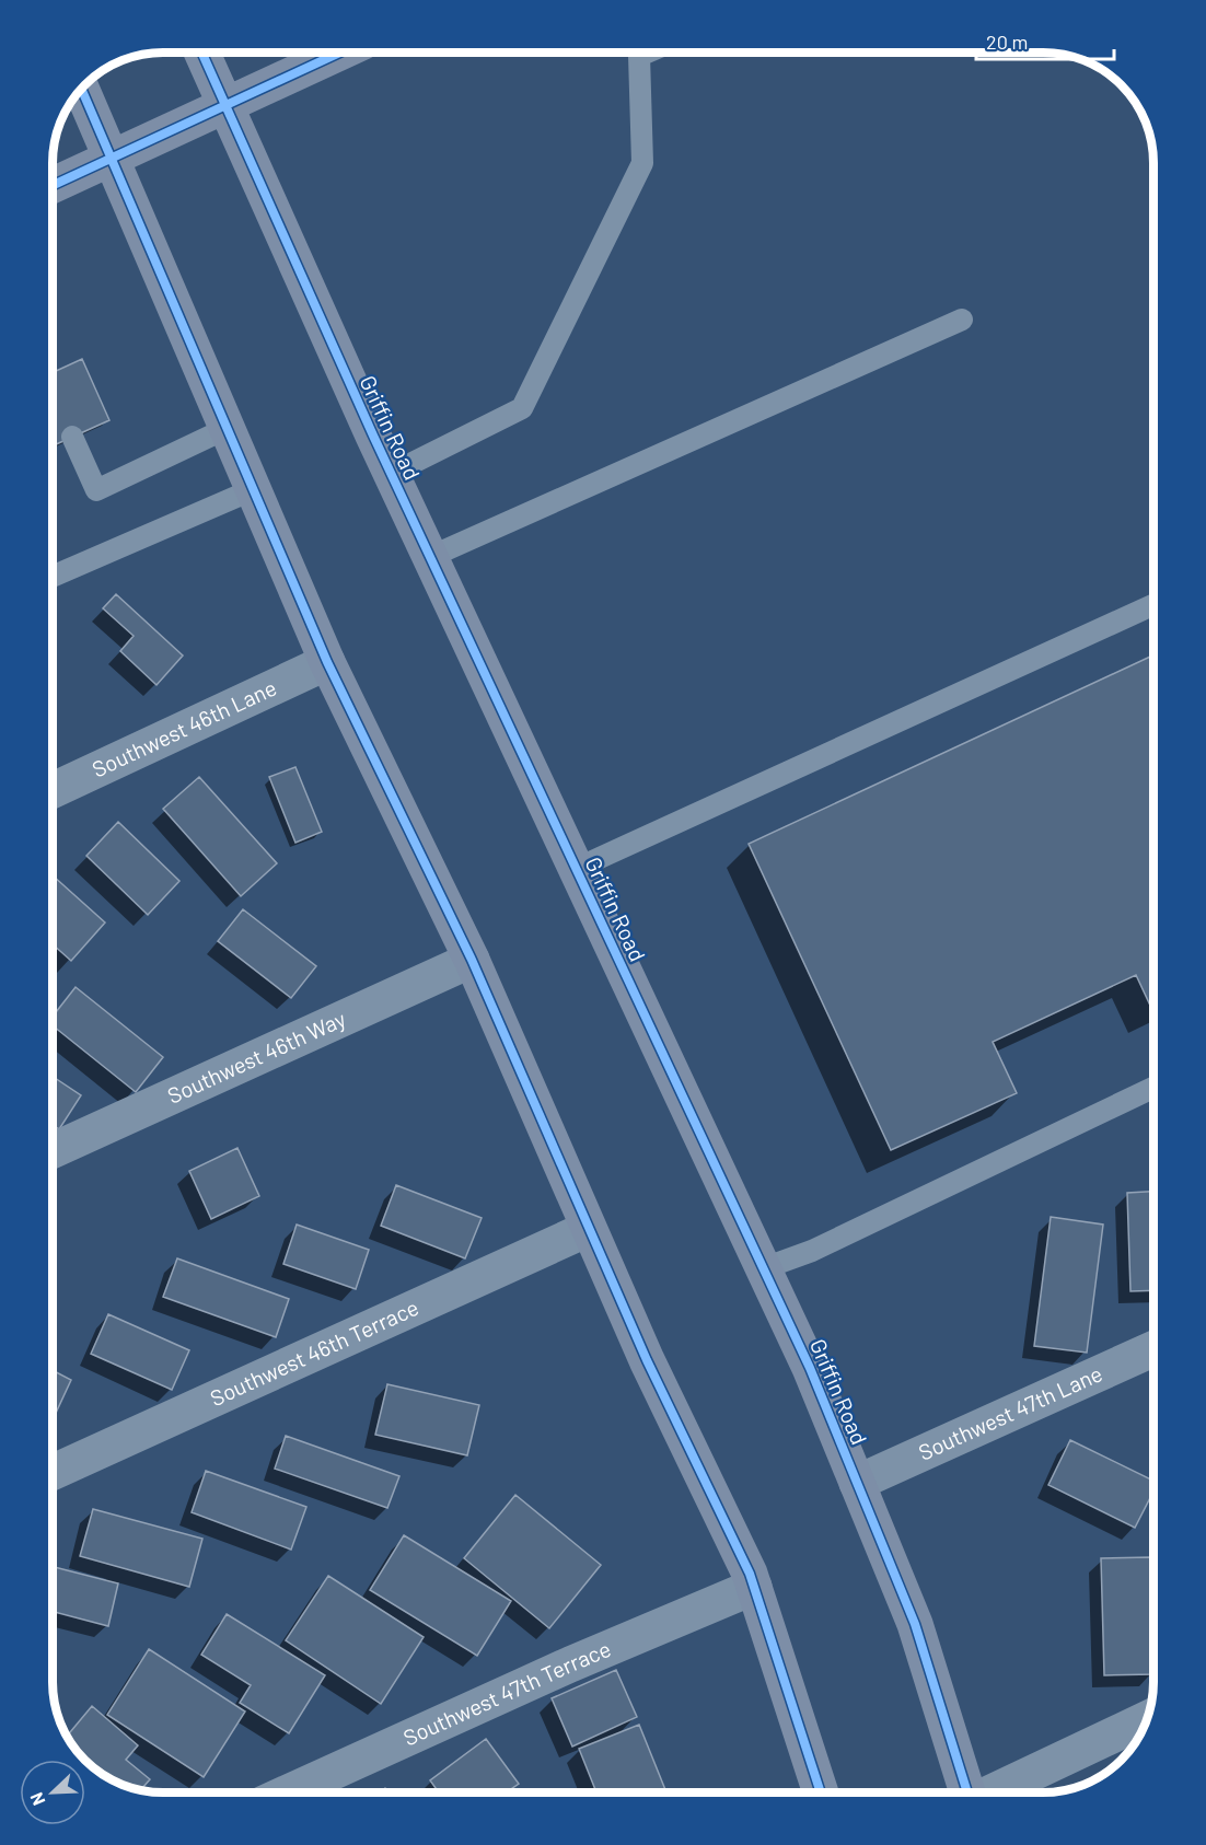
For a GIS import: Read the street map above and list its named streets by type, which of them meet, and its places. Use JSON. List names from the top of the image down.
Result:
{
  "streets": {
    "main road": ["Griffin Road"],
    "street": [
      "Southwest 46th Lane",
      "Southwest 46th Way",
      "Southwest 46th Terrace",
      "Southwest 47th Lane",
      "Southwest 47th Terrace"
    ]
  },
  "crossings": [
    ["Griffin Road", "Southwest 47th Lane"]
  ],
  "scale_bar": "20 m",
  "north": "bottom left"
}
